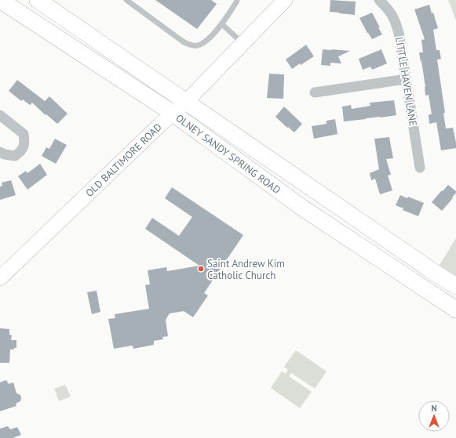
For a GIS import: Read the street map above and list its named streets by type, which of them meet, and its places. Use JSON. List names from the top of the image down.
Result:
{
  "streets": {
    "main road": ["OLNEY SANDY SPRING ROAD"],
    "street": ["LITTLE HAVEN LANE", "OLD BALTIMORE ROAD"]
  },
  "crossings": [
    ["OLNEY SANDY SPRING ROAD", "OLD BALTIMORE ROAD"]
  ],
  "places": ["Saint Andrew Kim Catholic Church"],
  "north": "top"
}
